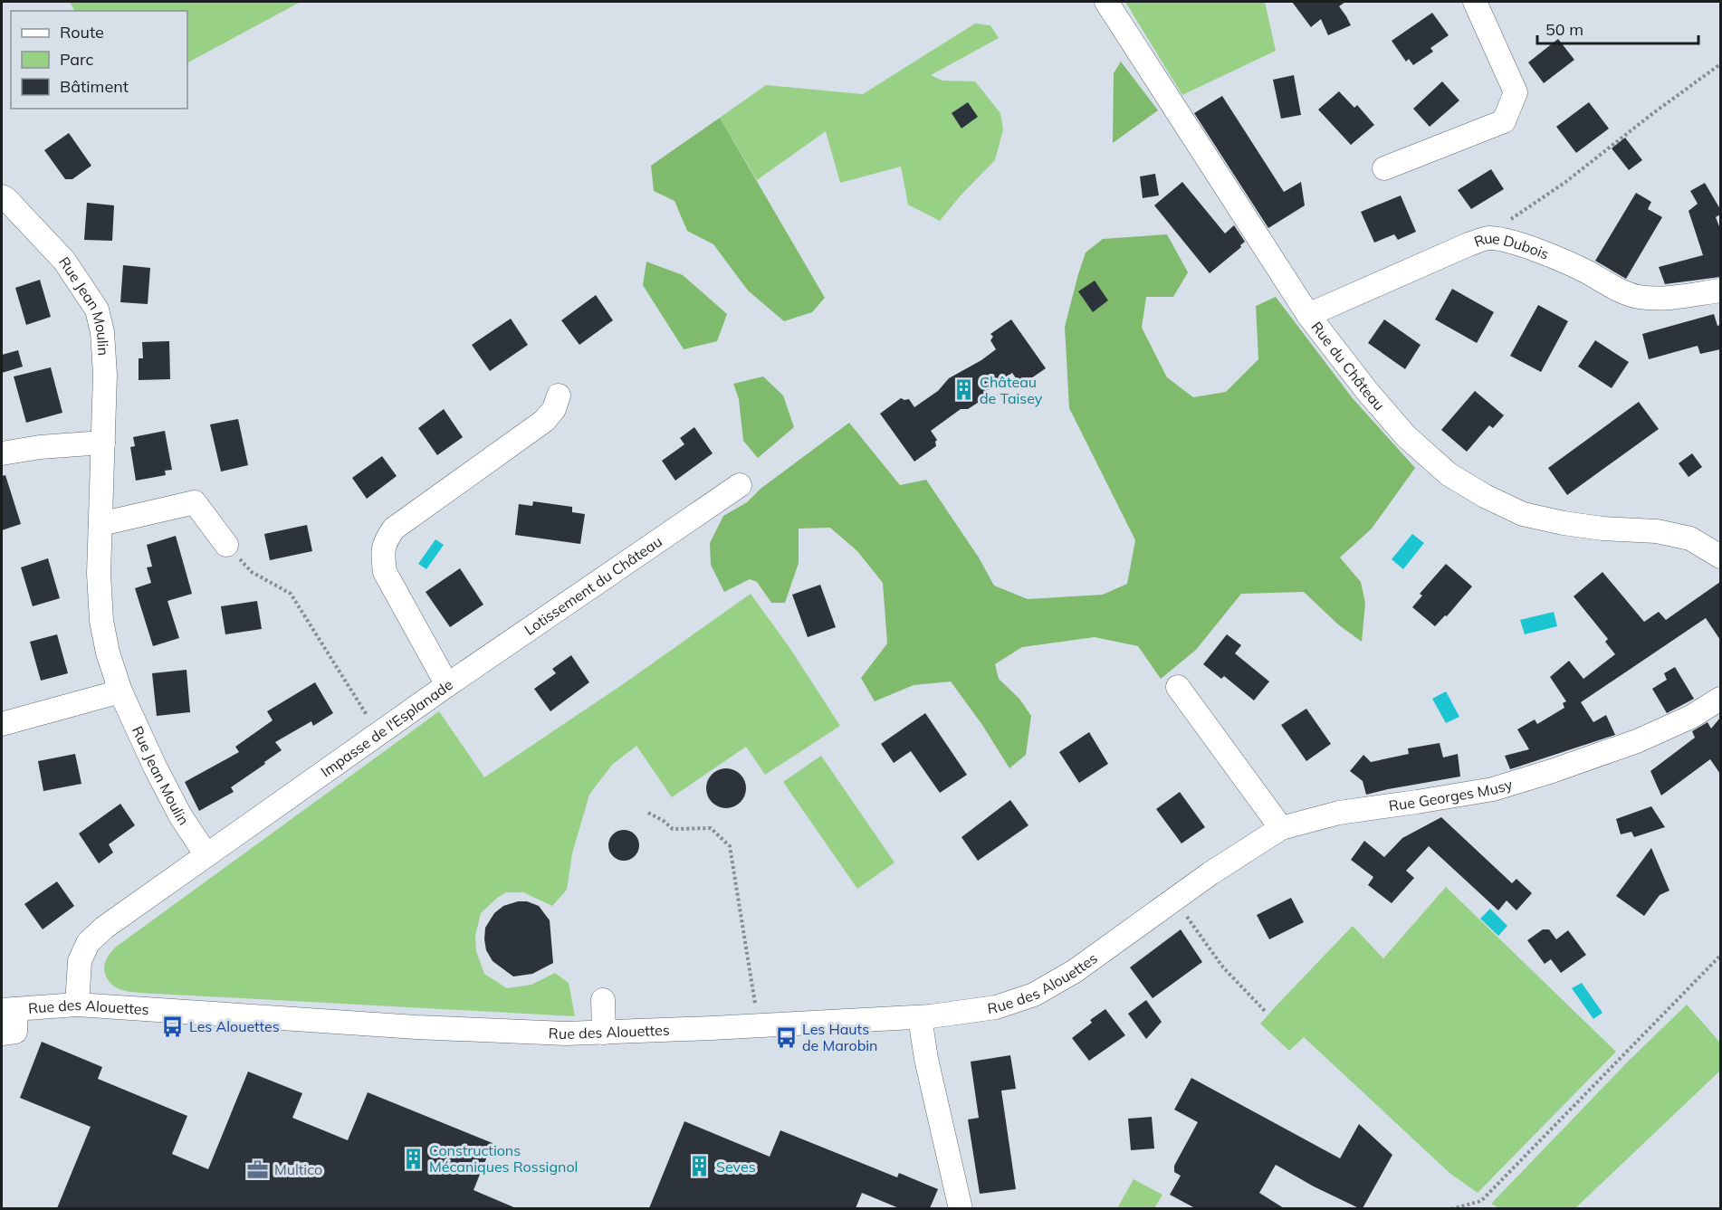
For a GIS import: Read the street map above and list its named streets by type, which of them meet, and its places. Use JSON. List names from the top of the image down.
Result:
{
  "streets": {
    "street": [
      "Rue Dubois",
      "Rue Jean Moulin",
      "Rue du Château",
      "Lotissement du Château",
      "Impasse de l'Esplanade",
      "Rue Georges Musy",
      "Rue des Alouettes"
    ]
  },
  "crossings": [
    ["Rue Dubois", "Rue du Château"],
    ["Rue Jean Moulin", "Impasse de l'Esplanade"],
    ["Lotissement du Château", "Impasse de l'Esplanade"],
    ["Impasse de l'Esplanade", "Rue des Alouettes"],
    ["Rue Georges Musy", "Rue des Alouettes"]
  ],
  "places": {
    "building": ["Château de Taisey", "Constructions Mécaniques Rossignol", "Seves"],
    "bus stop": ["Les Alouettes", "Les Hauts de Marobin"],
    "office": ["Multico"]
  },
  "legend": ["Route", "Parc", "Bâtiment"],
  "scale_bar": "50 m"
}
